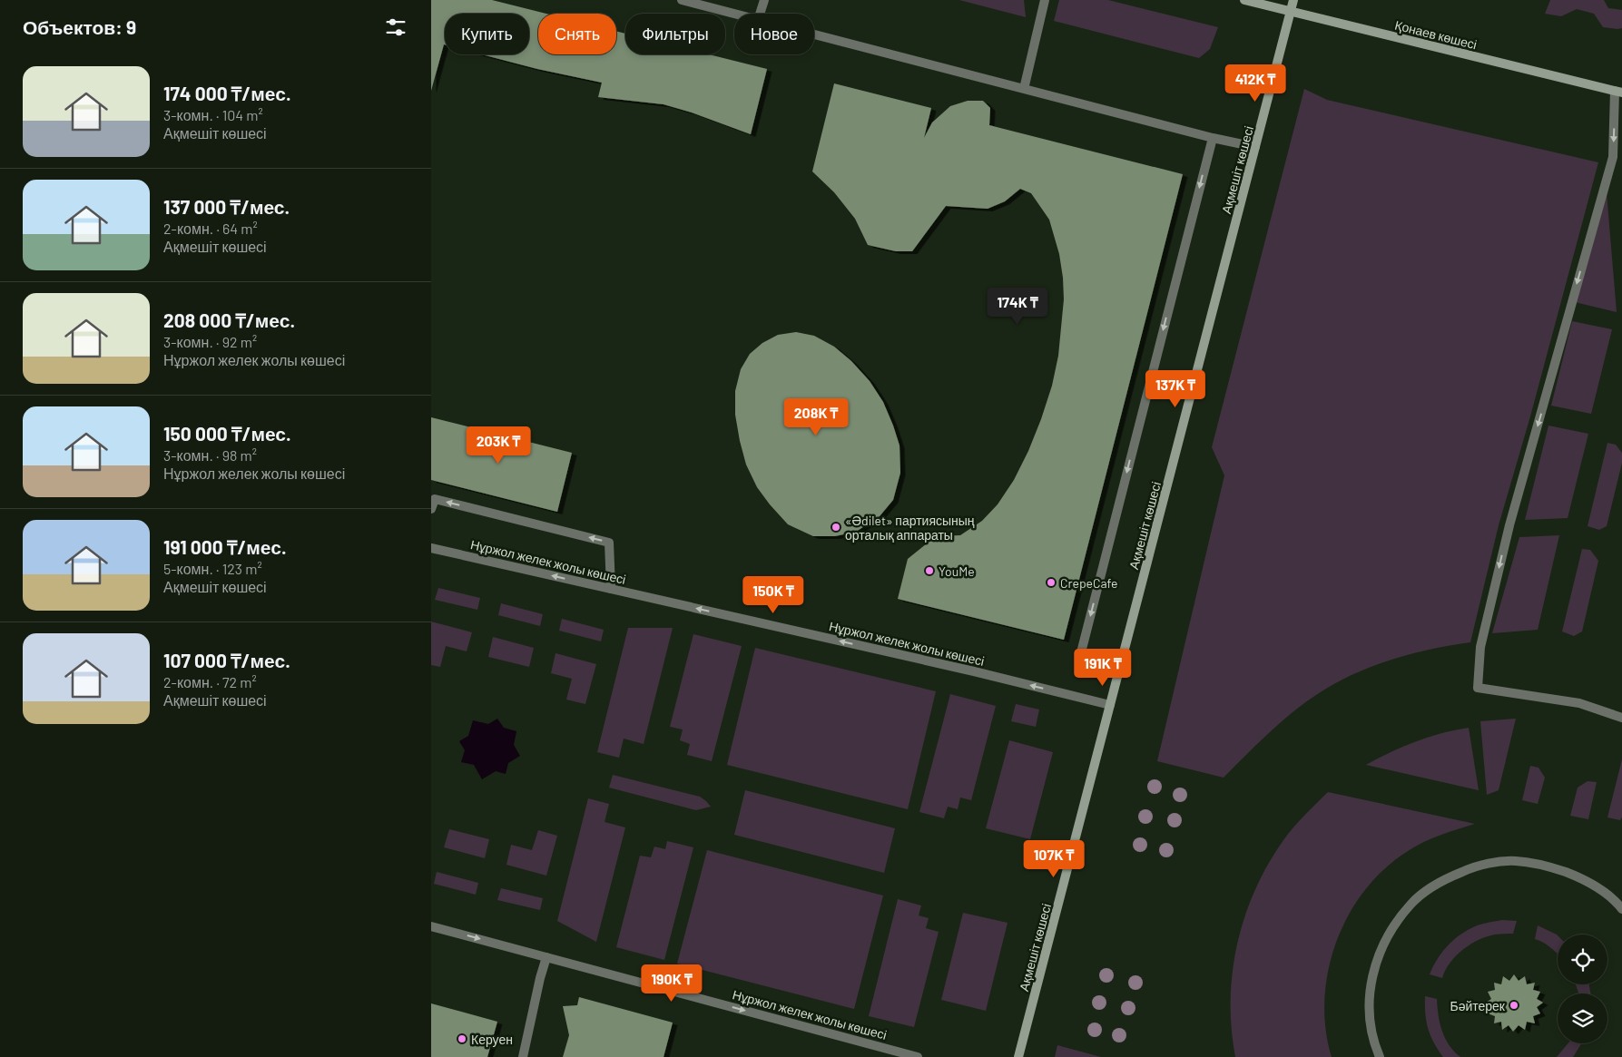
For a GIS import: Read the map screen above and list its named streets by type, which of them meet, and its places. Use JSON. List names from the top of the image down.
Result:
{
  "streets": {
    "main road": ["Қонаев көшесі", "Ақмешіт көшесі"],
    "street": ["Нұржол желек жолы көшесі"]
  },
  "crossings": [
    ["Қонаев көшесі", "Ақмешіт көшесі"],
    ["Ақмешіт көшесі", "Нұржол желек жолы көшесі"]
  ],
  "places": [
    "«Әdilet» партиясының орталық аппараты",
    "YouMe",
    "CrepeCafe",
    "Бәйтерек",
    "Керуен"
  ],
  "page": {
    "heading": "Объектов: 9",
    "chip": [
      "Купить",
      "Снять",
      "Фильтры",
      "Новое"
    ],
    "list": [
      {
        "name": "174 000 ₸/мес.",
        "note": "3-комн. · 104 m² · Ақмешіт көшесі"
      },
      {
        "name": "137 000 ₸/мес.",
        "note": "2-комн. · 64 m² · Ақмешіт көшесі"
      },
      {
        "name": "208 000 ₸/мес.",
        "note": "3-комн. · 92 m² · Нұржол желек жолы көшесі"
      },
      {
        "name": "150 000 ₸/мес.",
        "note": "3-комн. · 98 m² · Нұржол желек жолы көшесі"
      },
      {
        "name": "191 000 ₸/мес.",
        "note": "5-комн. · 123 m² · Ақмешіт көшесі"
      },
      {
        "name": "107 000 ₸/мес.",
        "note": "2-комн. · 72 m² · Ақмешіт көшесі"
      }
    ],
    "price": [
      "412K ₸",
      "174K ₸",
      "137K ₸",
      "208K ₸",
      "203K ₸",
      "150K ₸",
      "191K ₸",
      "107K ₸",
      "190K ₸"
    ]
  }
}
